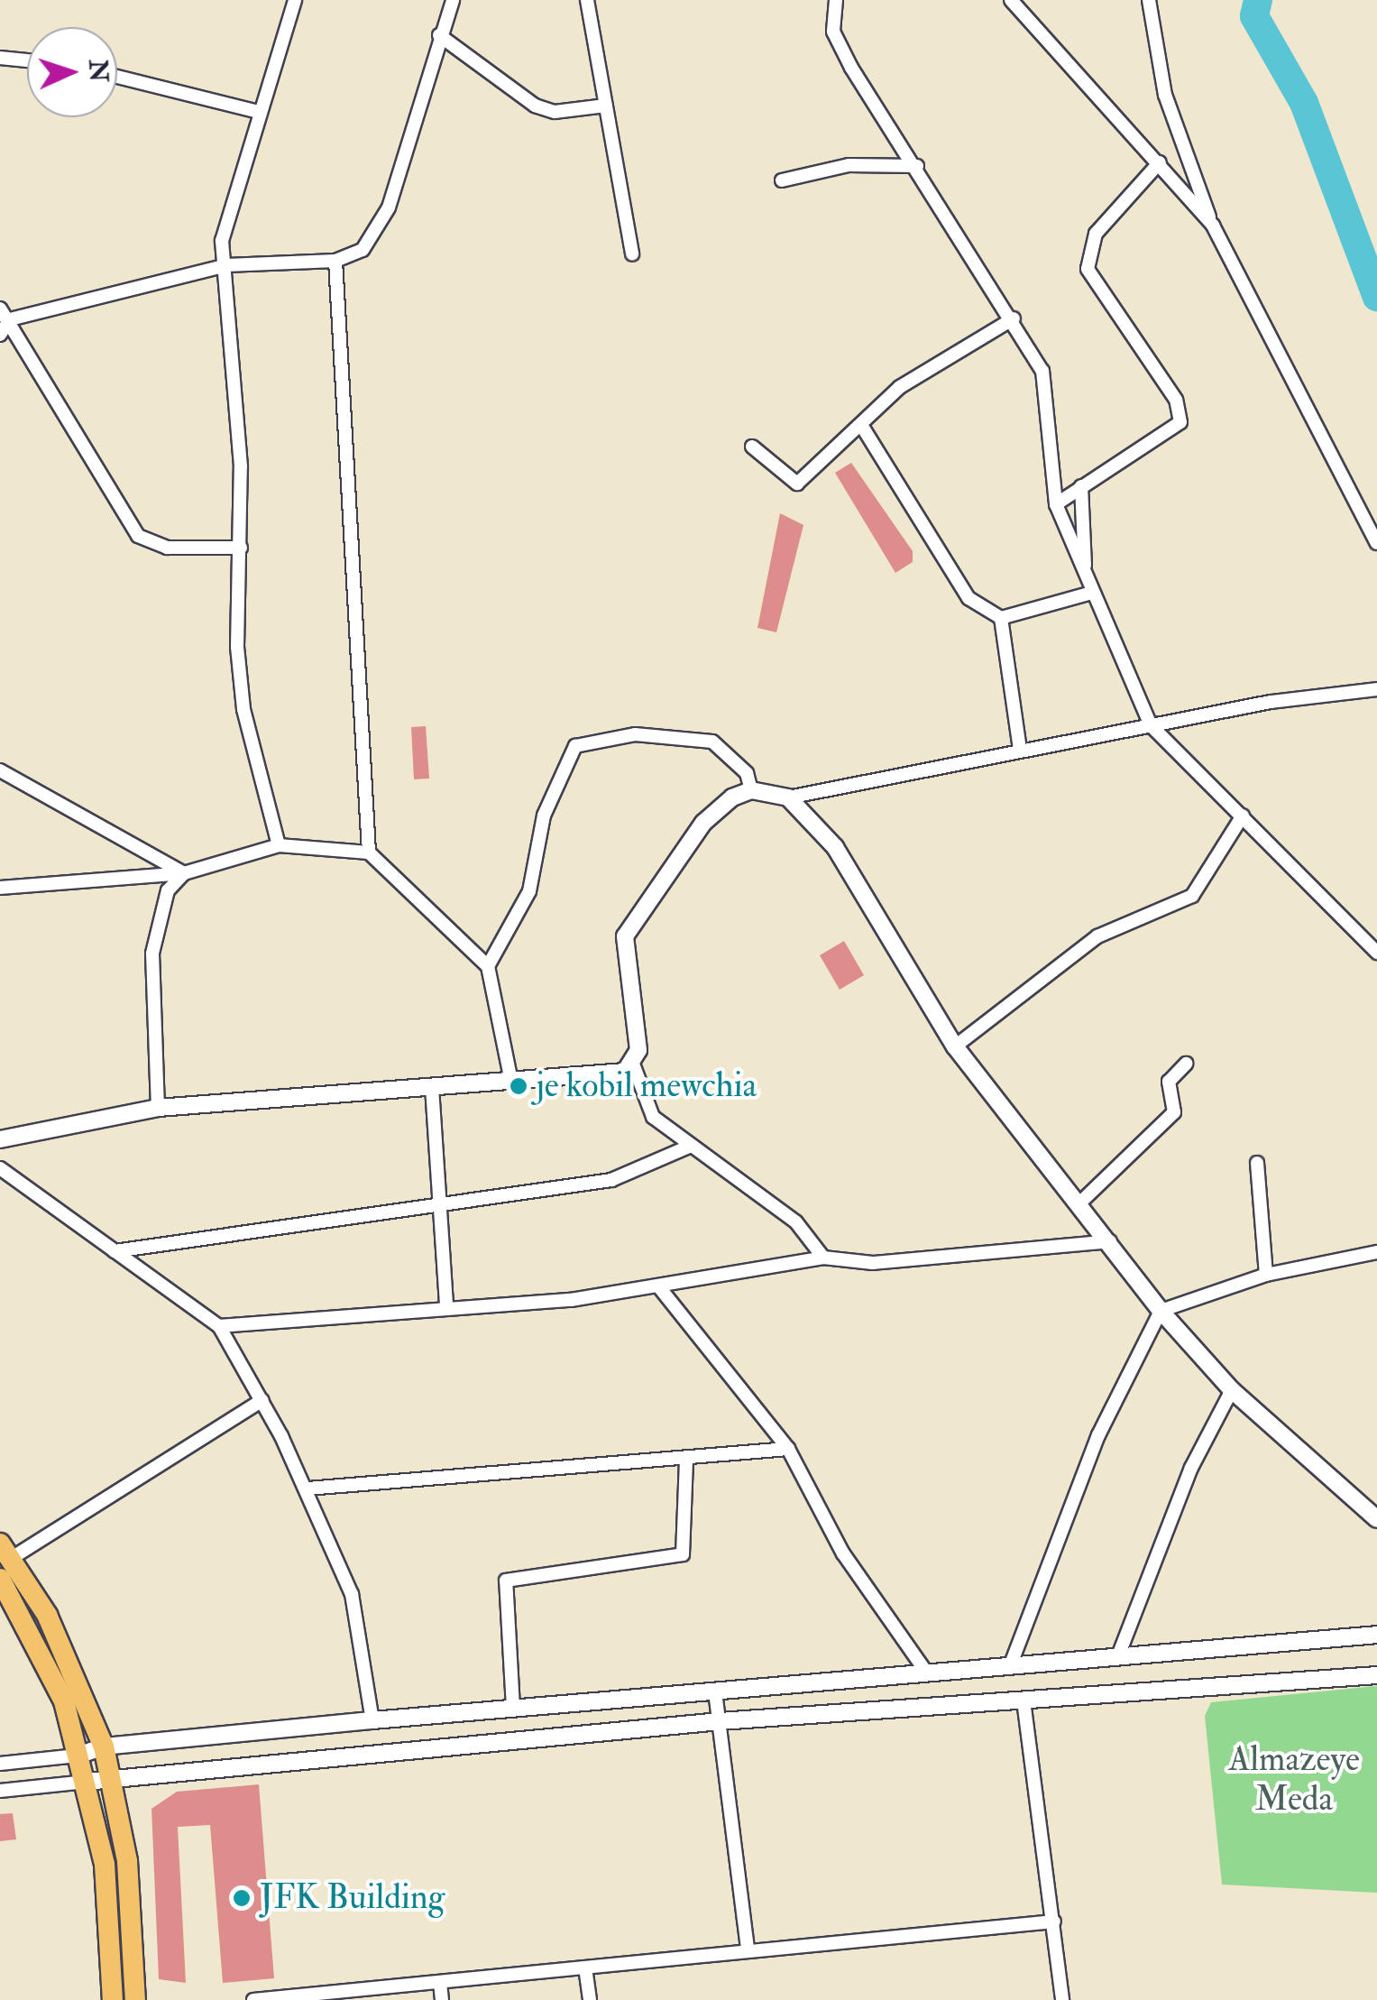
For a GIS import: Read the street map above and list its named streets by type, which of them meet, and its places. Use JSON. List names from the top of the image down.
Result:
{
  "parks": ["Almazeye Meda"],
  "places": ["je kobil mewchia", "JFK Building"],
  "north": "right"
}
